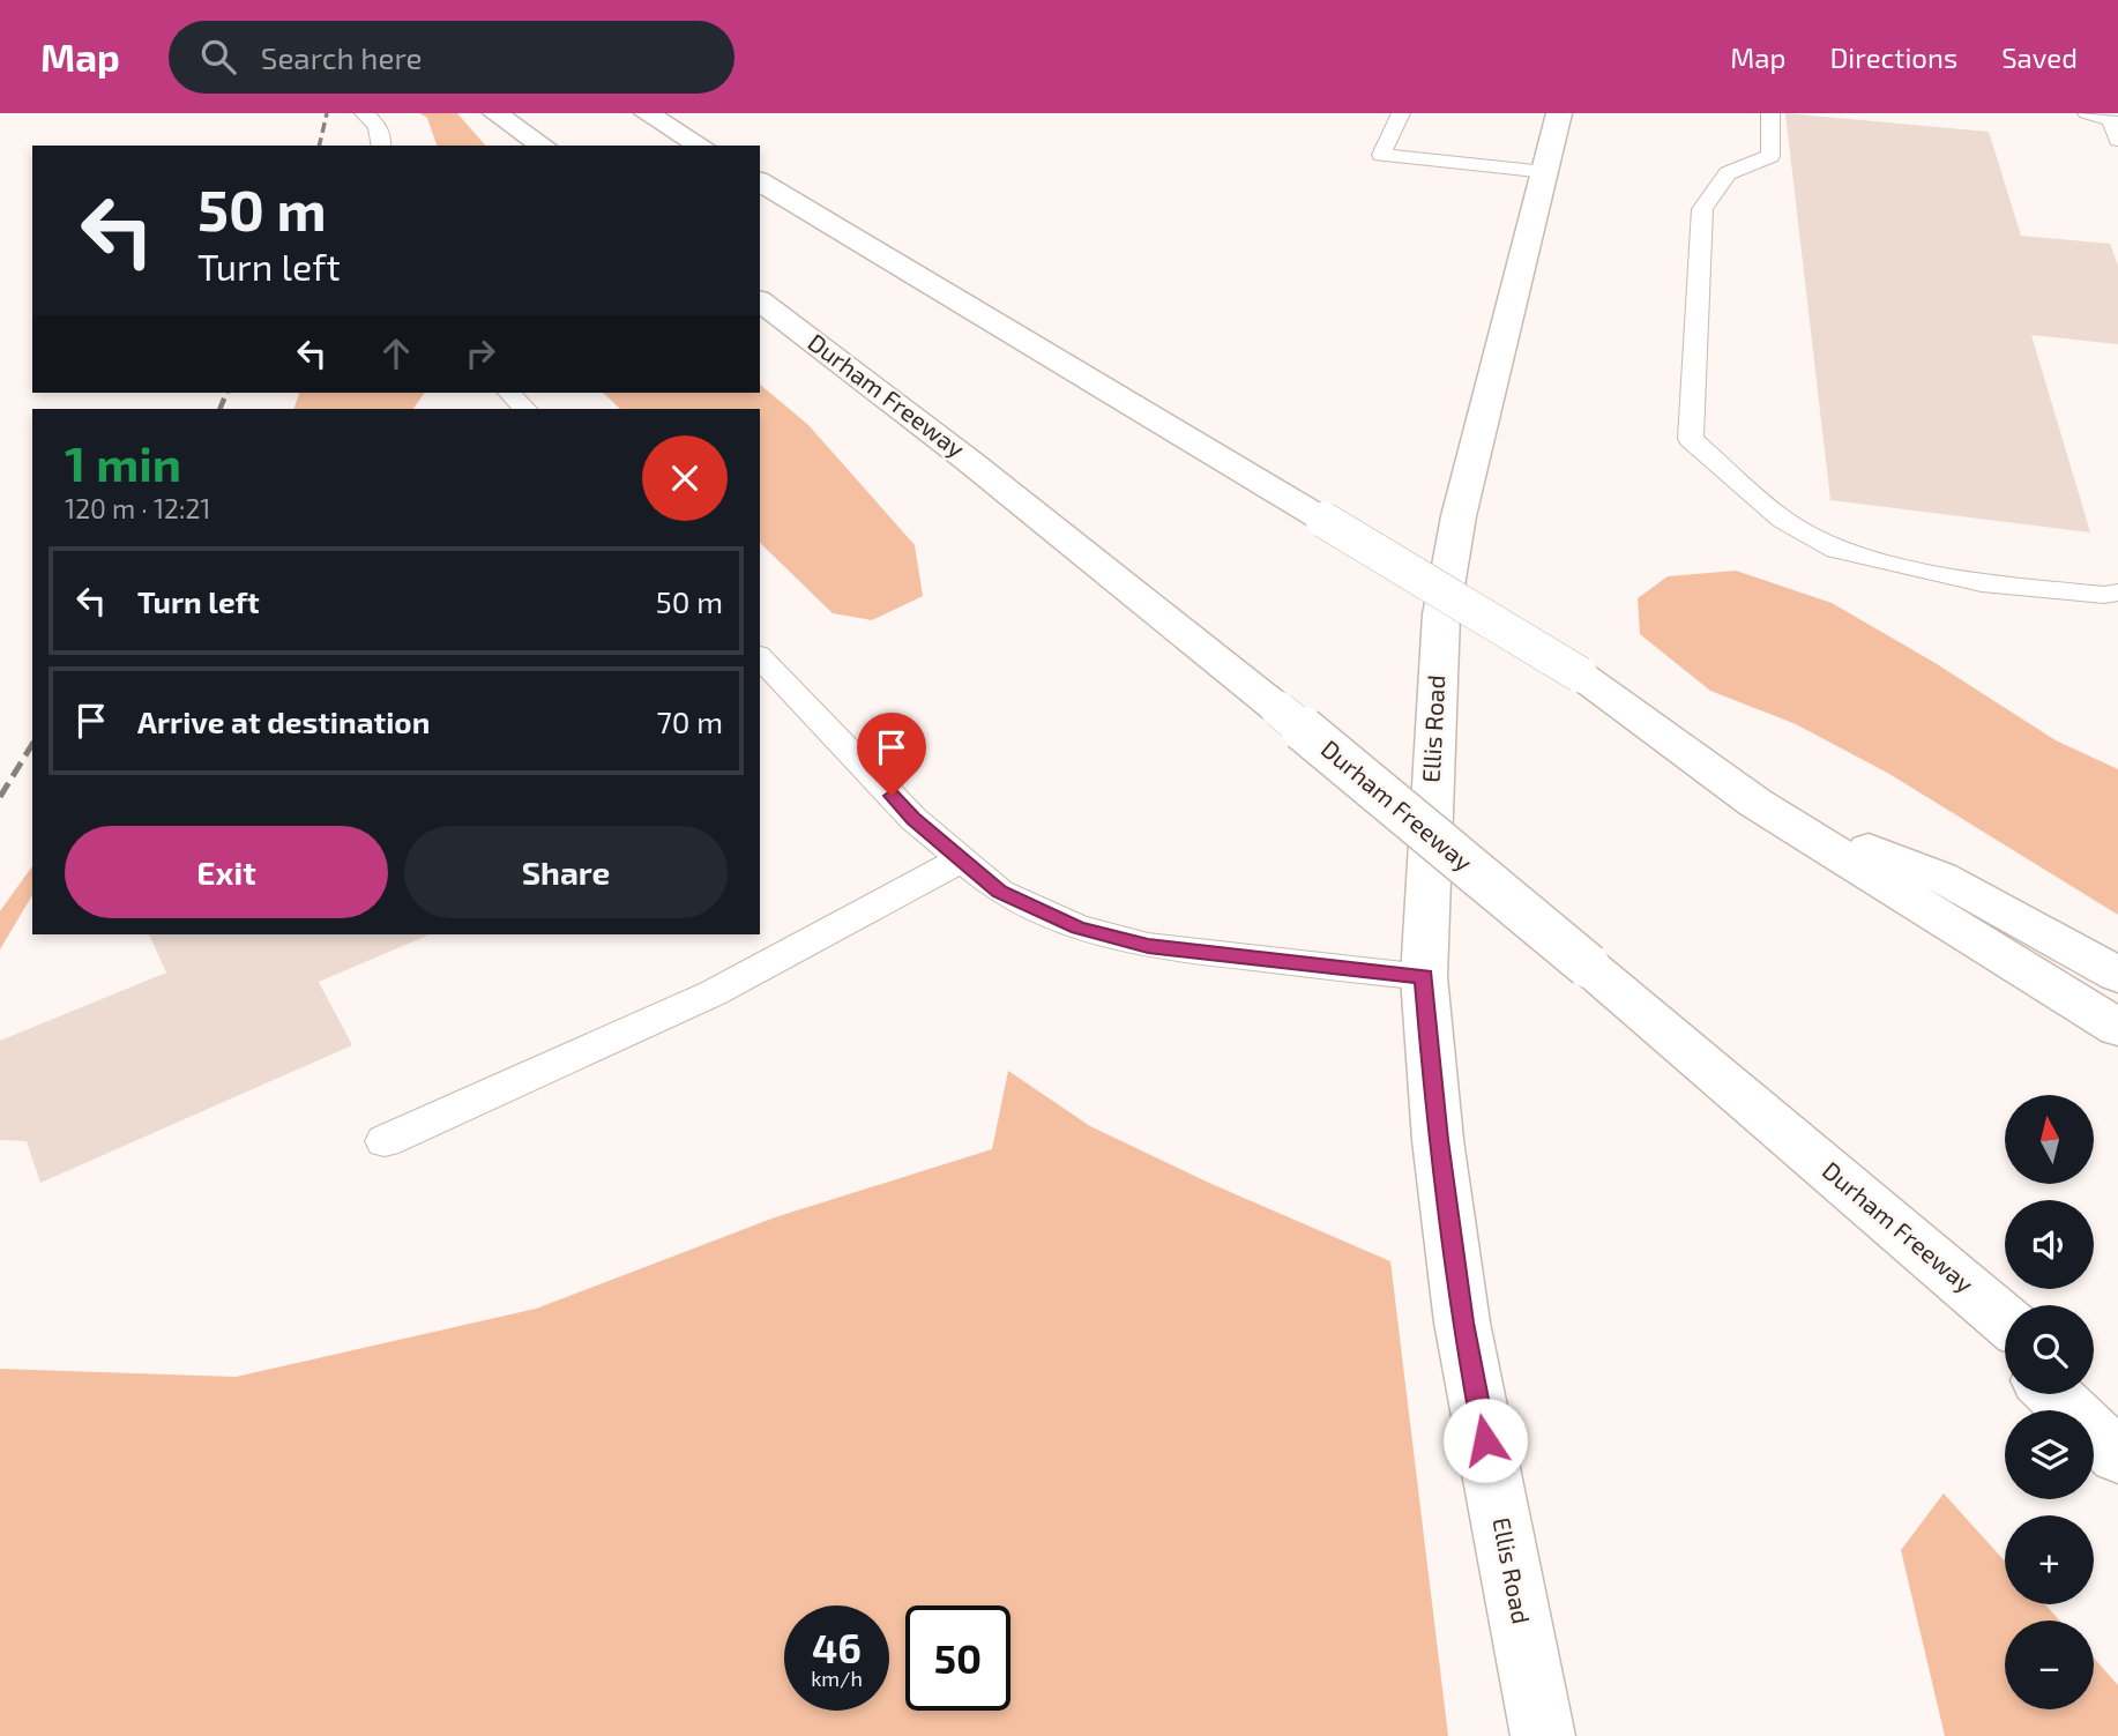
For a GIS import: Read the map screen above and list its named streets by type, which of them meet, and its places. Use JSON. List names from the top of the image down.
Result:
{
  "streets": {
    "main road": ["Durham Freeway", "Ellis Road"]
  },
  "north": "top",
  "page": {
    "header": "Map",
    "search": "Search here",
    "nav": ["Map", "Directions", "Saved"],
    "turn": ["50 m", "Turn left"],
    "heading": ["1 min", "120 m · 12:21"],
    "list": [
      {
        "name": "Turn left",
        "value": "50 m"
      },
      {
        "name": "Arrive at destination",
        "value": "70 m"
      }
    ],
    "buttons": ["Exit", "Share"],
    "map_buttons": ["+", "−"],
    "speed": "46 km/h",
    "limit": "50"
  }
}
